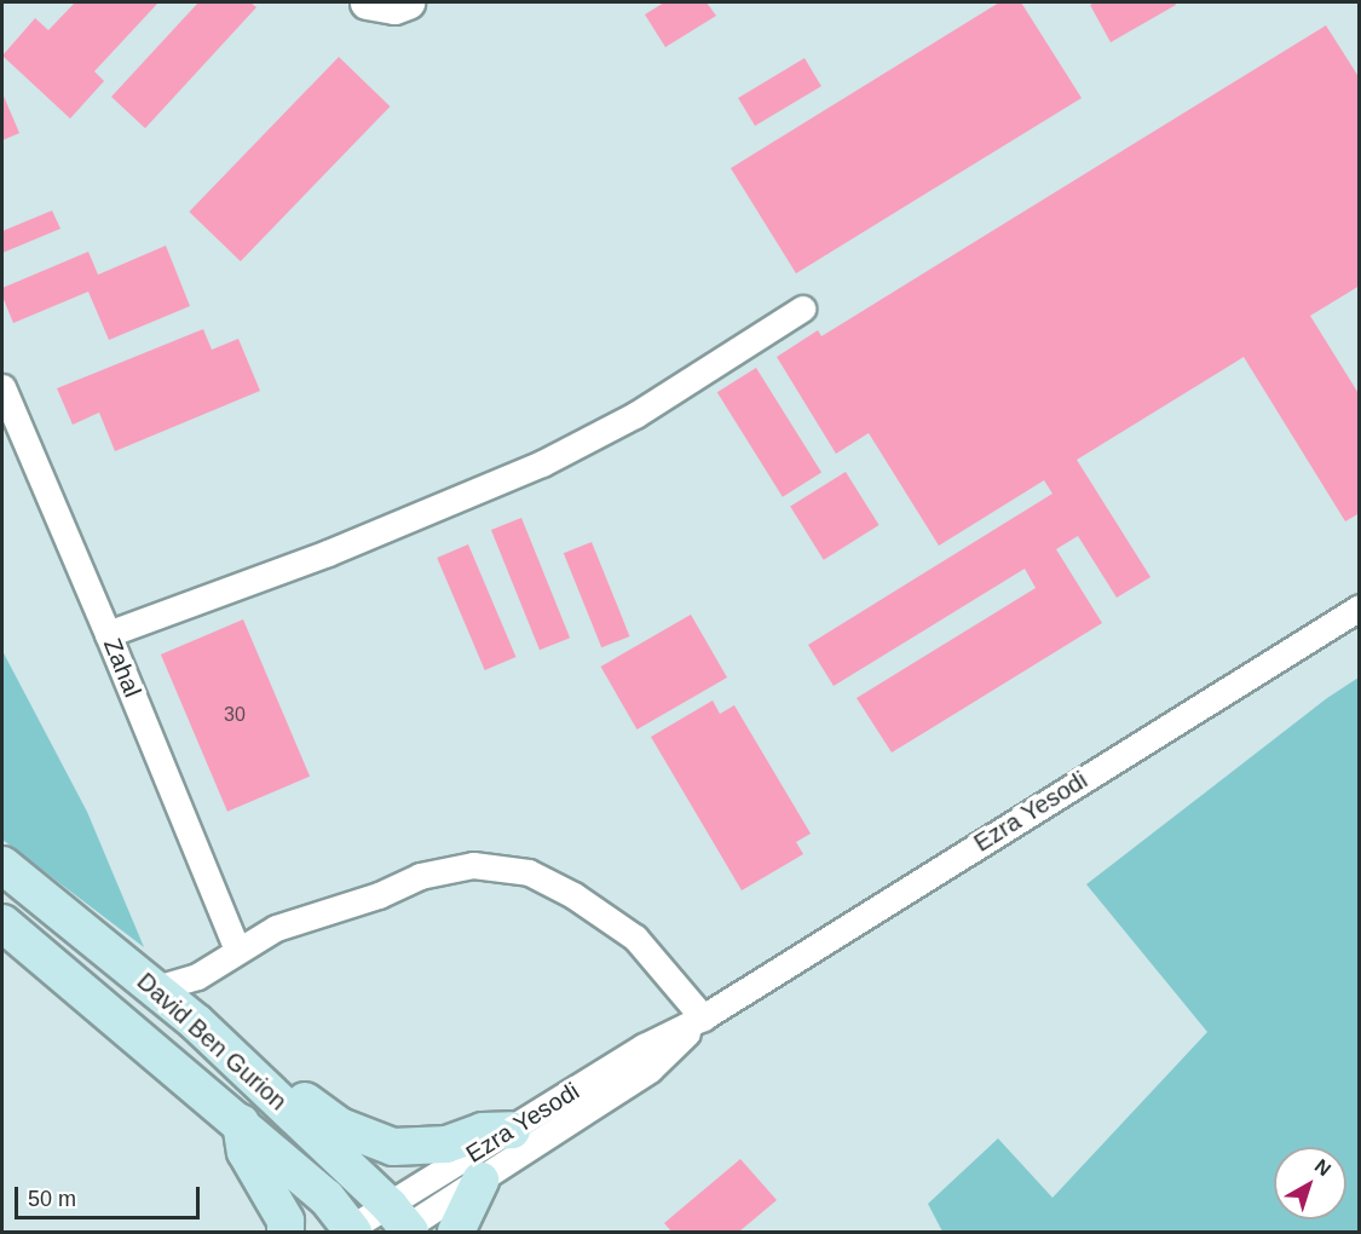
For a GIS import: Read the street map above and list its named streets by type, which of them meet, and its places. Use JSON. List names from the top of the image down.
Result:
{
  "streets": {
    "main road": ["David Ben Gurion"],
    "street": ["Zahal", "Ezra Yesodi"]
  },
  "crossings": [
    ["Ezra Yesodi", "David Ben Gurion"]
  ],
  "house_numbers": ["30"],
  "scale_bar": "50 m",
  "north": "top right"
}
